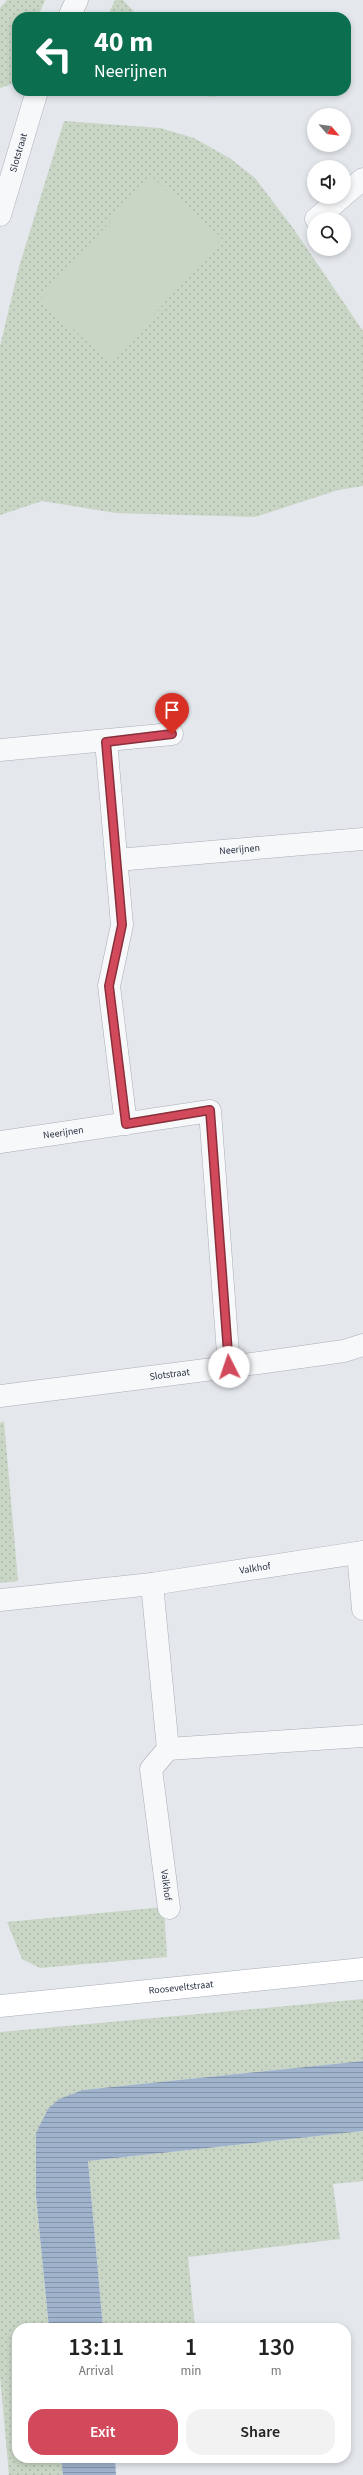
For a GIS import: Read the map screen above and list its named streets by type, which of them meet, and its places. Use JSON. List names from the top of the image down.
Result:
{
  "streets": {
    "street": [
      "Slotstraat",
      "Neerijnen",
      "Valkhof",
      "Rooseveltstraat"
    ]
  },
  "crossings": [
    ["Slotstraat", "Neerijnen"]
  ],
  "north": "bottom right",
  "page": {
    "turn": ["40 m", "Neerijnen"],
    "eta": [
      "13:11",
      "Arrival",
      "1",
      "min",
      "130",
      "m"
    ],
    "buttons": ["Exit", "Share"]
  }
}
